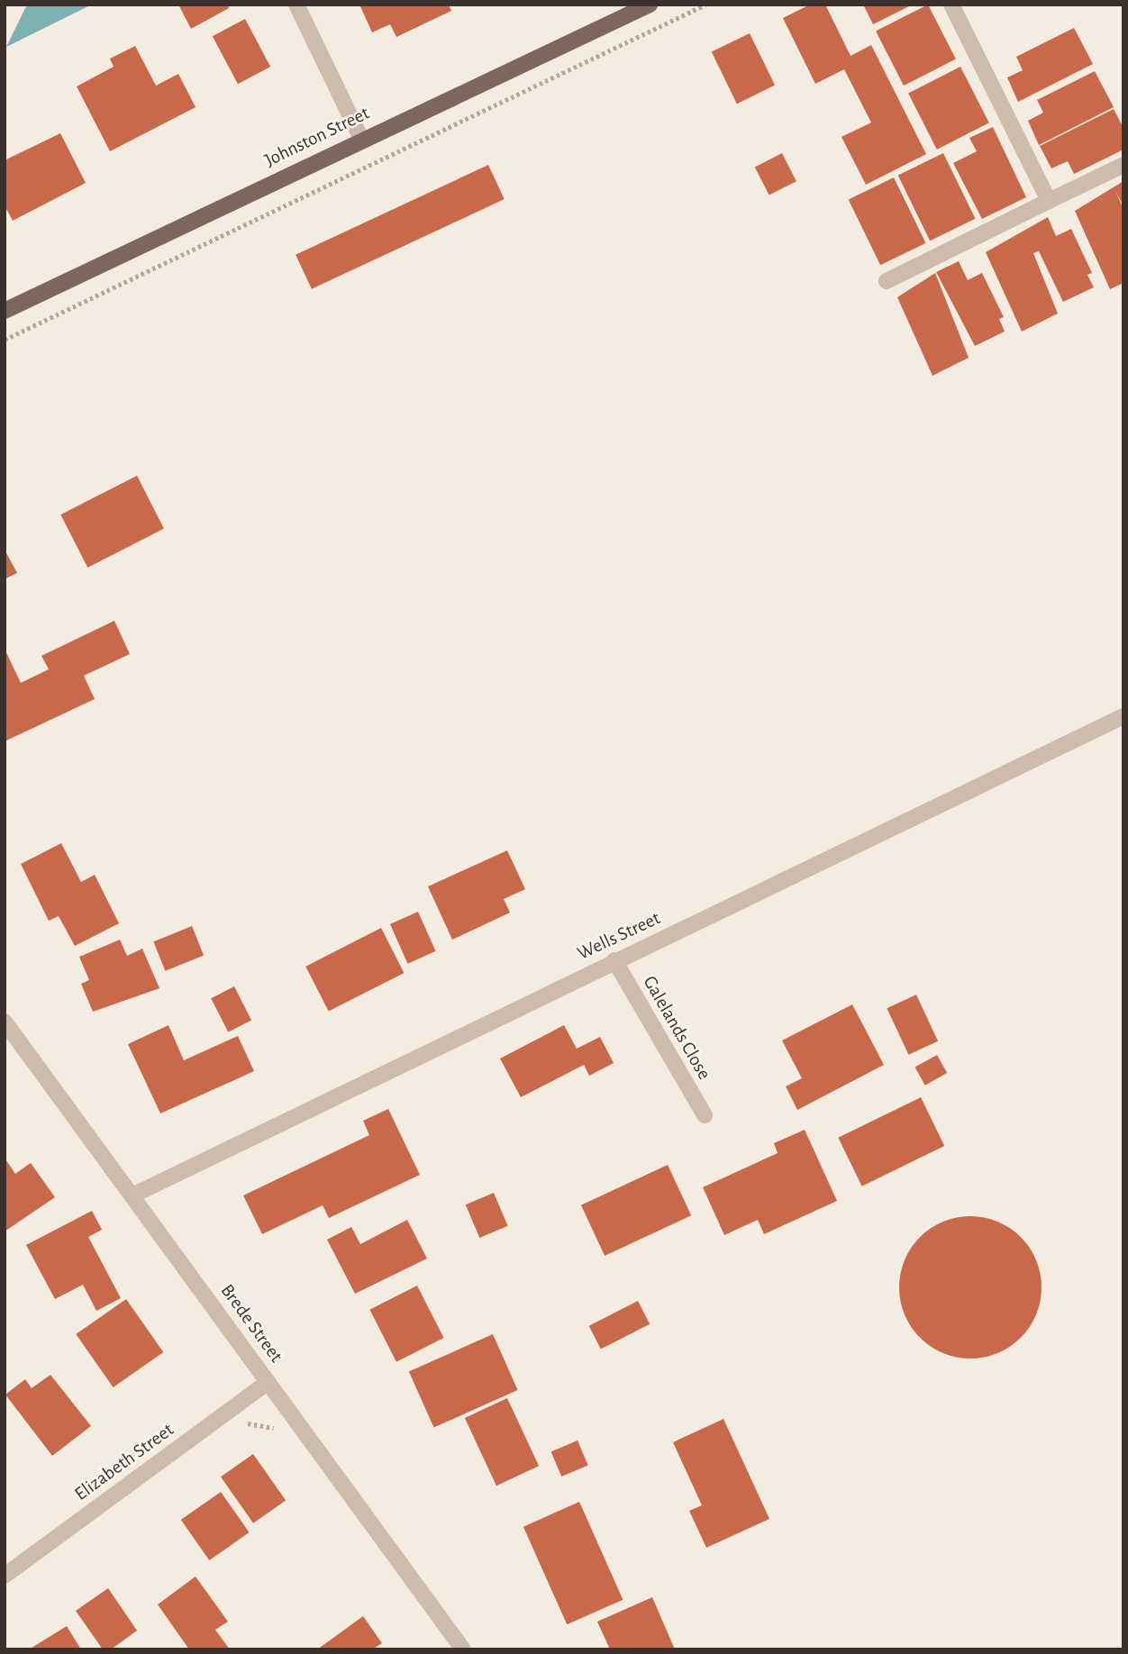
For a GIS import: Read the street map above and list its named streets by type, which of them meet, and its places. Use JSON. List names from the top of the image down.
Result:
{
  "streets": {
    "main road": ["Johnston Street"],
    "street": [
      "Wells Street",
      "Galelands Close",
      "Brede Street",
      "Elizabeth Street"
    ]
  },
  "crossings": [
    ["Wells Street", "Galelands Close"],
    ["Wells Street", "Brede Street"],
    ["Brede Street", "Elizabeth Street"]
  ]
}
